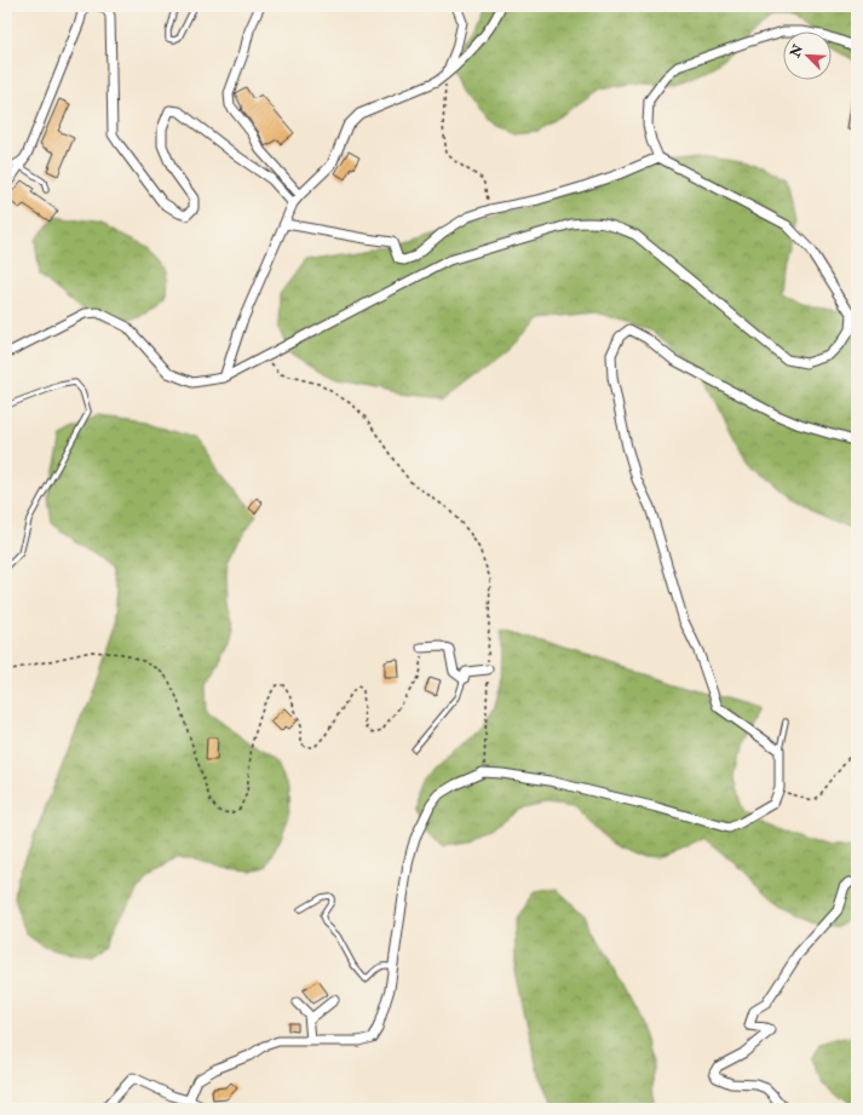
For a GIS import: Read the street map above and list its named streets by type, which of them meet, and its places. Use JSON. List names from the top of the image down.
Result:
{
  "north": "top left"
}
